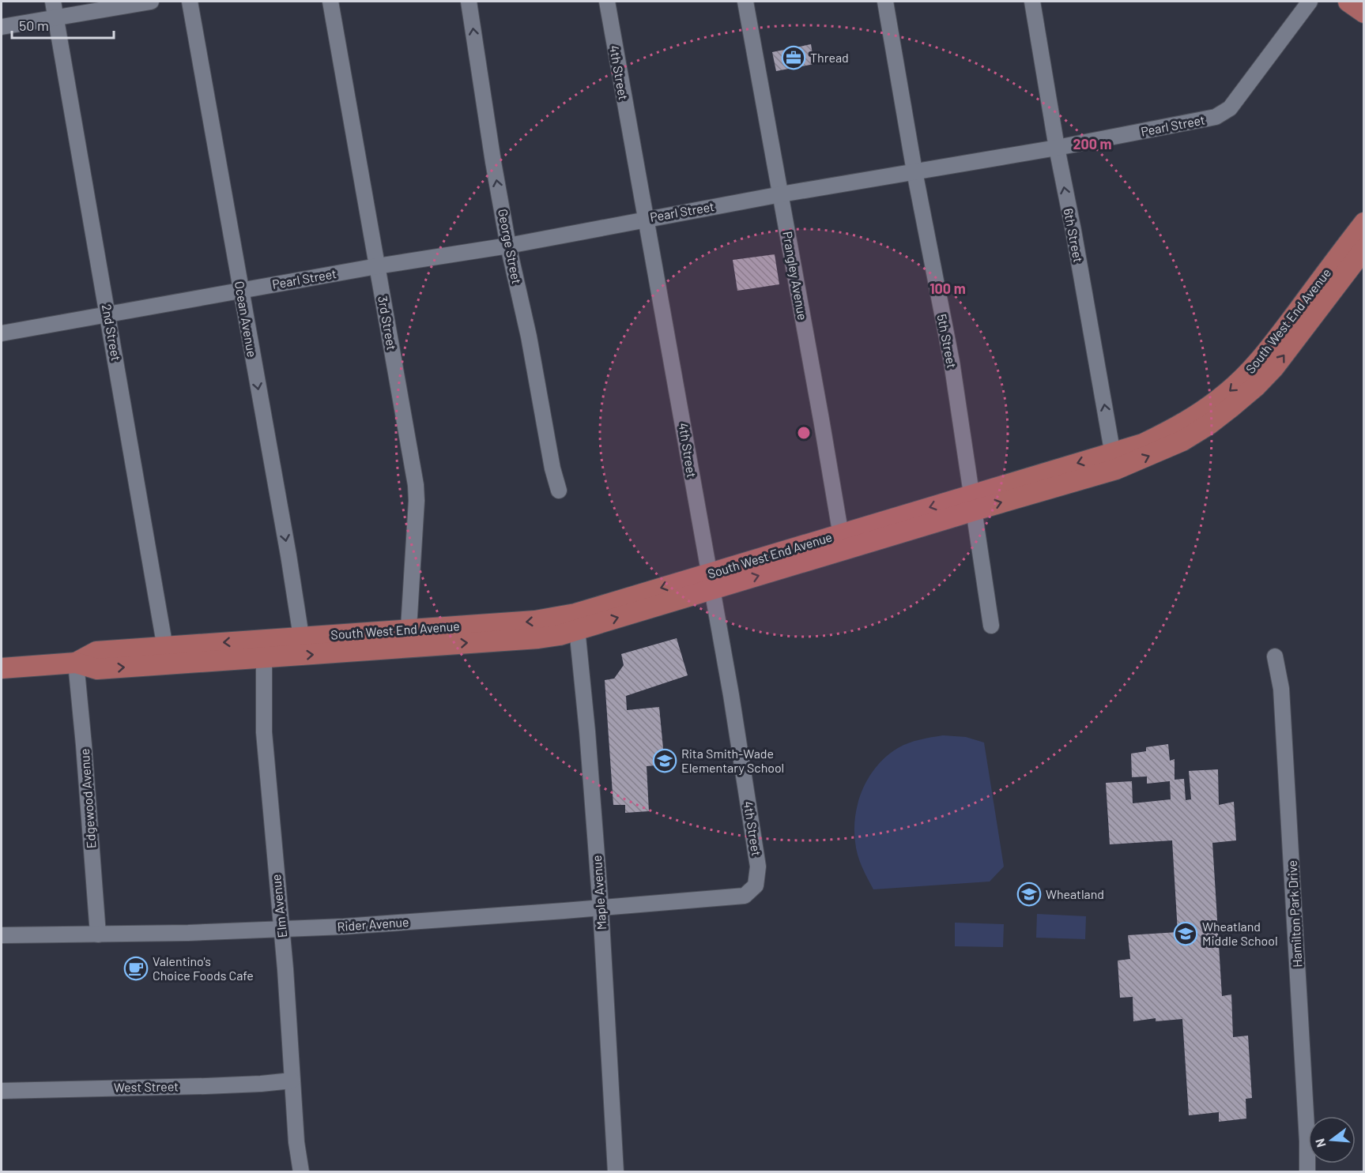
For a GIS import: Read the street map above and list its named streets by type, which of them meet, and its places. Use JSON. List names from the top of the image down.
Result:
{
  "streets": {
    "main road": ["South West End Avenue"],
    "street": [
      "4th Street",
      "Pearl Street",
      "6th Street",
      "George Street",
      "Prangley Avenue",
      "Ocean Avenue",
      "3rd Street",
      "2nd Street",
      "5th Street",
      "Edgewood Avenue",
      "Maple Avenue",
      "Elm Avenue",
      "Hamilton Park Drive",
      "Rider Avenue",
      "West Street"
    ]
  },
  "crossings": [
    ["4th Street", "Pearl Street"],
    ["4th Street", "South West End Avenue"],
    ["4th Street", "Rider Avenue"],
    ["Pearl Street", "6th Street"],
    ["Pearl Street", "George Street"],
    ["Pearl Street", "Prangley Avenue"],
    ["Pearl Street", "Ocean Avenue"],
    ["Pearl Street", "3rd Street"],
    ["Pearl Street", "2nd Street"],
    ["Pearl Street", "5th Street"],
    ["6th Street", "South West End Avenue"],
    ["Prangley Avenue", "South West End Avenue"],
    ["Ocean Avenue", "South West End Avenue"],
    ["South West End Avenue", "3rd Street"],
    ["South West End Avenue", "2nd Street"],
    ["South West End Avenue", "5th Street"],
    ["South West End Avenue", "Edgewood Avenue"],
    ["South West End Avenue", "Maple Avenue"],
    ["South West End Avenue", "Elm Avenue"],
    ["Edgewood Avenue", "Rider Avenue"],
    ["Maple Avenue", "Rider Avenue"],
    ["Elm Avenue", "Rider Avenue"],
    ["Elm Avenue", "West Street"]
  ],
  "one_way": ["6th Street", "George Street", "Ocean Avenue"],
  "places": {
    "office": ["Thread"],
    "school or university": ["Rita Smith-Wade Elementary School", "Wheatland", "Wheatland Middle School"],
    "cafe": ["Valentino's Choice Foods Cafe"]
  },
  "scale_bar": "50 m",
  "north": "left",
  "rings": ["200 m", "100 m"]
}
